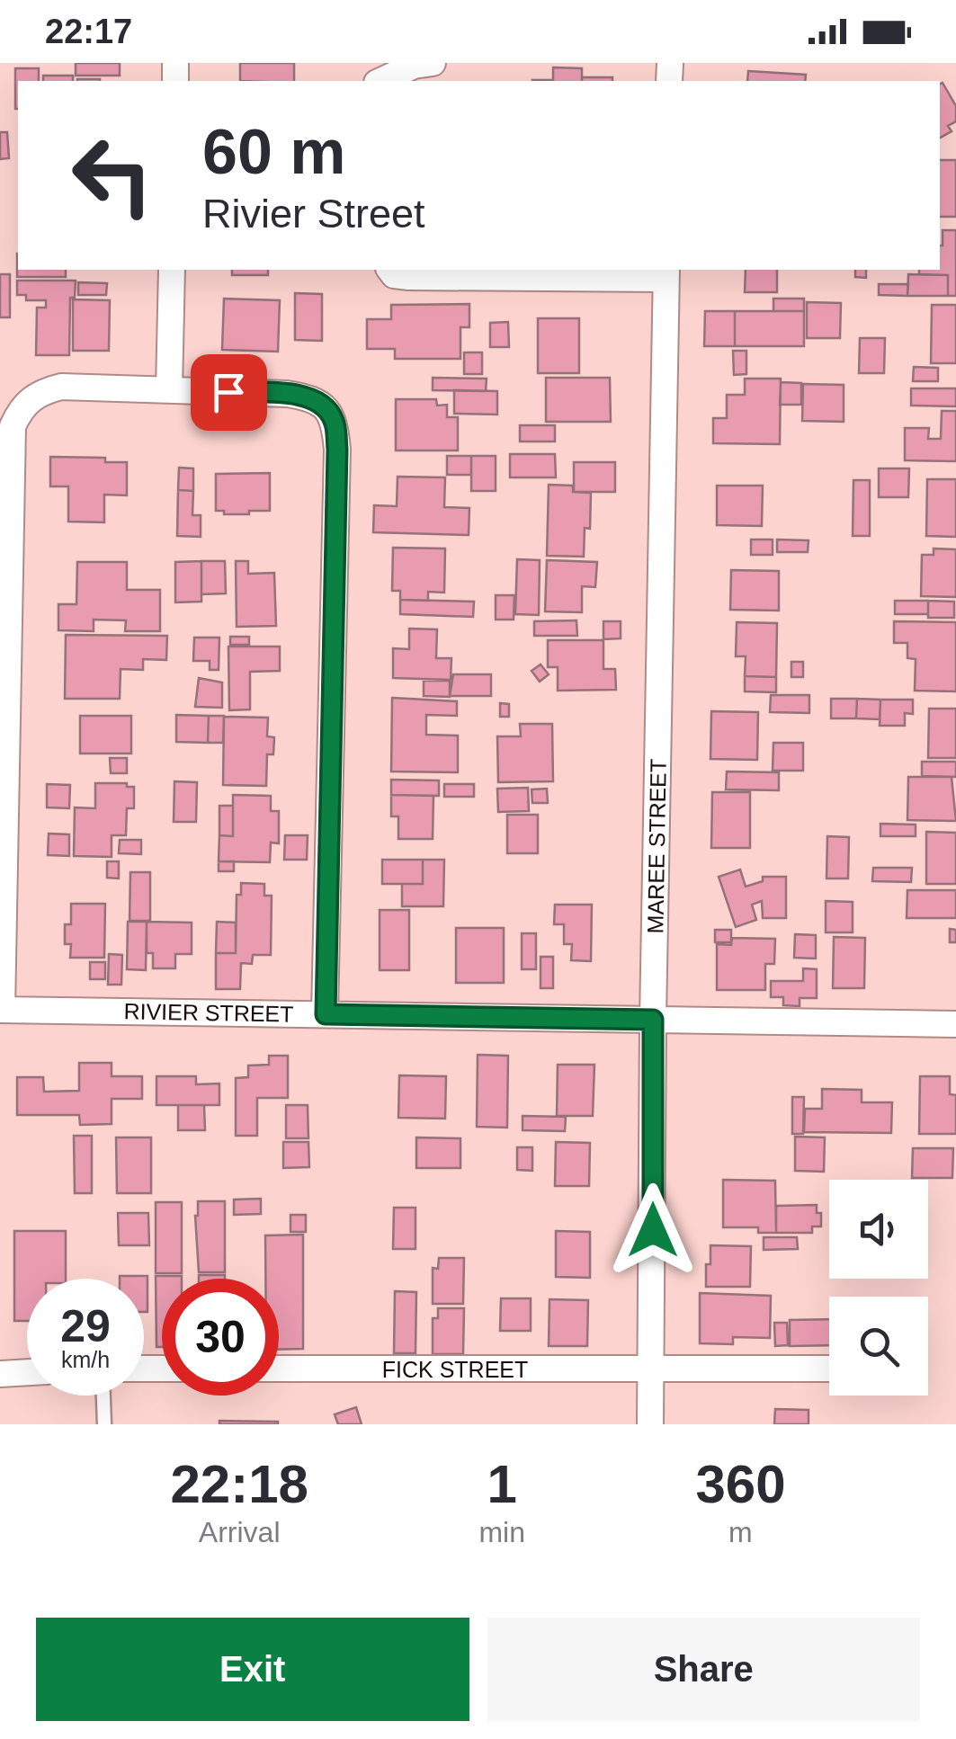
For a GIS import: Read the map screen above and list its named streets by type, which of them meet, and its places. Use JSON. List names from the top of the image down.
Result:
{
  "streets": {
    "street": ["MAREE STREET", "RIVIER STREET", "FICK STREET"]
  },
  "crossings": [
    ["MAREE STREET", "RIVIER STREET"],
    ["MAREE STREET", "FICK STREET"]
  ],
  "page": {
    "status": "22:17",
    "turn": ["60 m", "Rivier Street"],
    "speed": "29 km/h",
    "limit": "30",
    "eta": [
      "22:18",
      "Arrival",
      "1",
      "min",
      "360",
      "m"
    ],
    "buttons": ["Exit", "Share"]
  }
}
